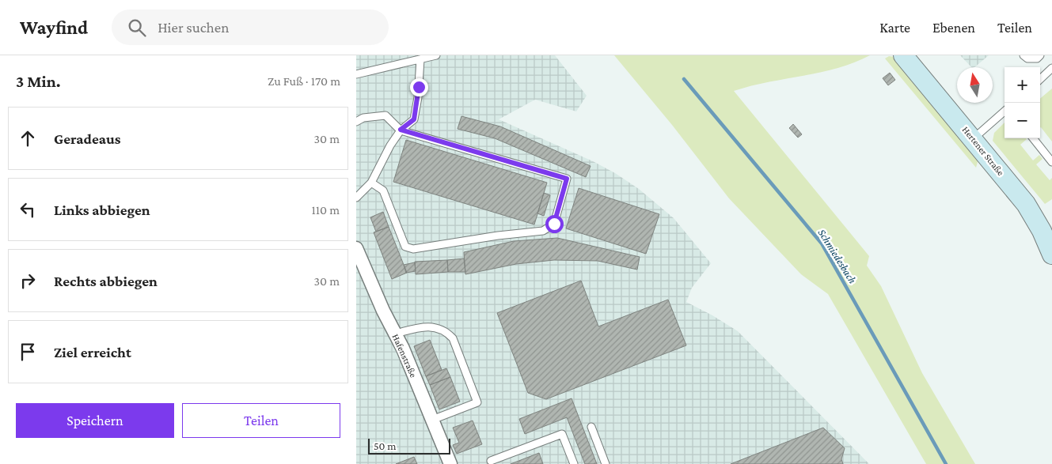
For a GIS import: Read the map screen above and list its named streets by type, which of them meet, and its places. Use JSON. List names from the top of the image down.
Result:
{
  "streets": {
    "main road": ["Hertener Straße"],
    "street": ["Hafenstraße"]
  },
  "water": ["Schmiedesbach"],
  "scale_bar": "50 m",
  "north": "top",
  "page": {
    "header": "Wayfind",
    "search": "Hier suchen",
    "nav": ["Karte", "Ebenen", "Teilen"],
    "heading": ["3 Min.", "Zu Fuß · 170 m"],
    "map_buttons": ["+", "−"],
    "list": [
      ["Geradeaus", "30 m"],
      ["Links abbiegen", "110 m"],
      ["Rechts abbiegen", "30 m"],
      "Ziel erreicht"
    ],
    "buttons": ["Speichern", "Teilen"],
    "scale": "50 m"
  }
}
